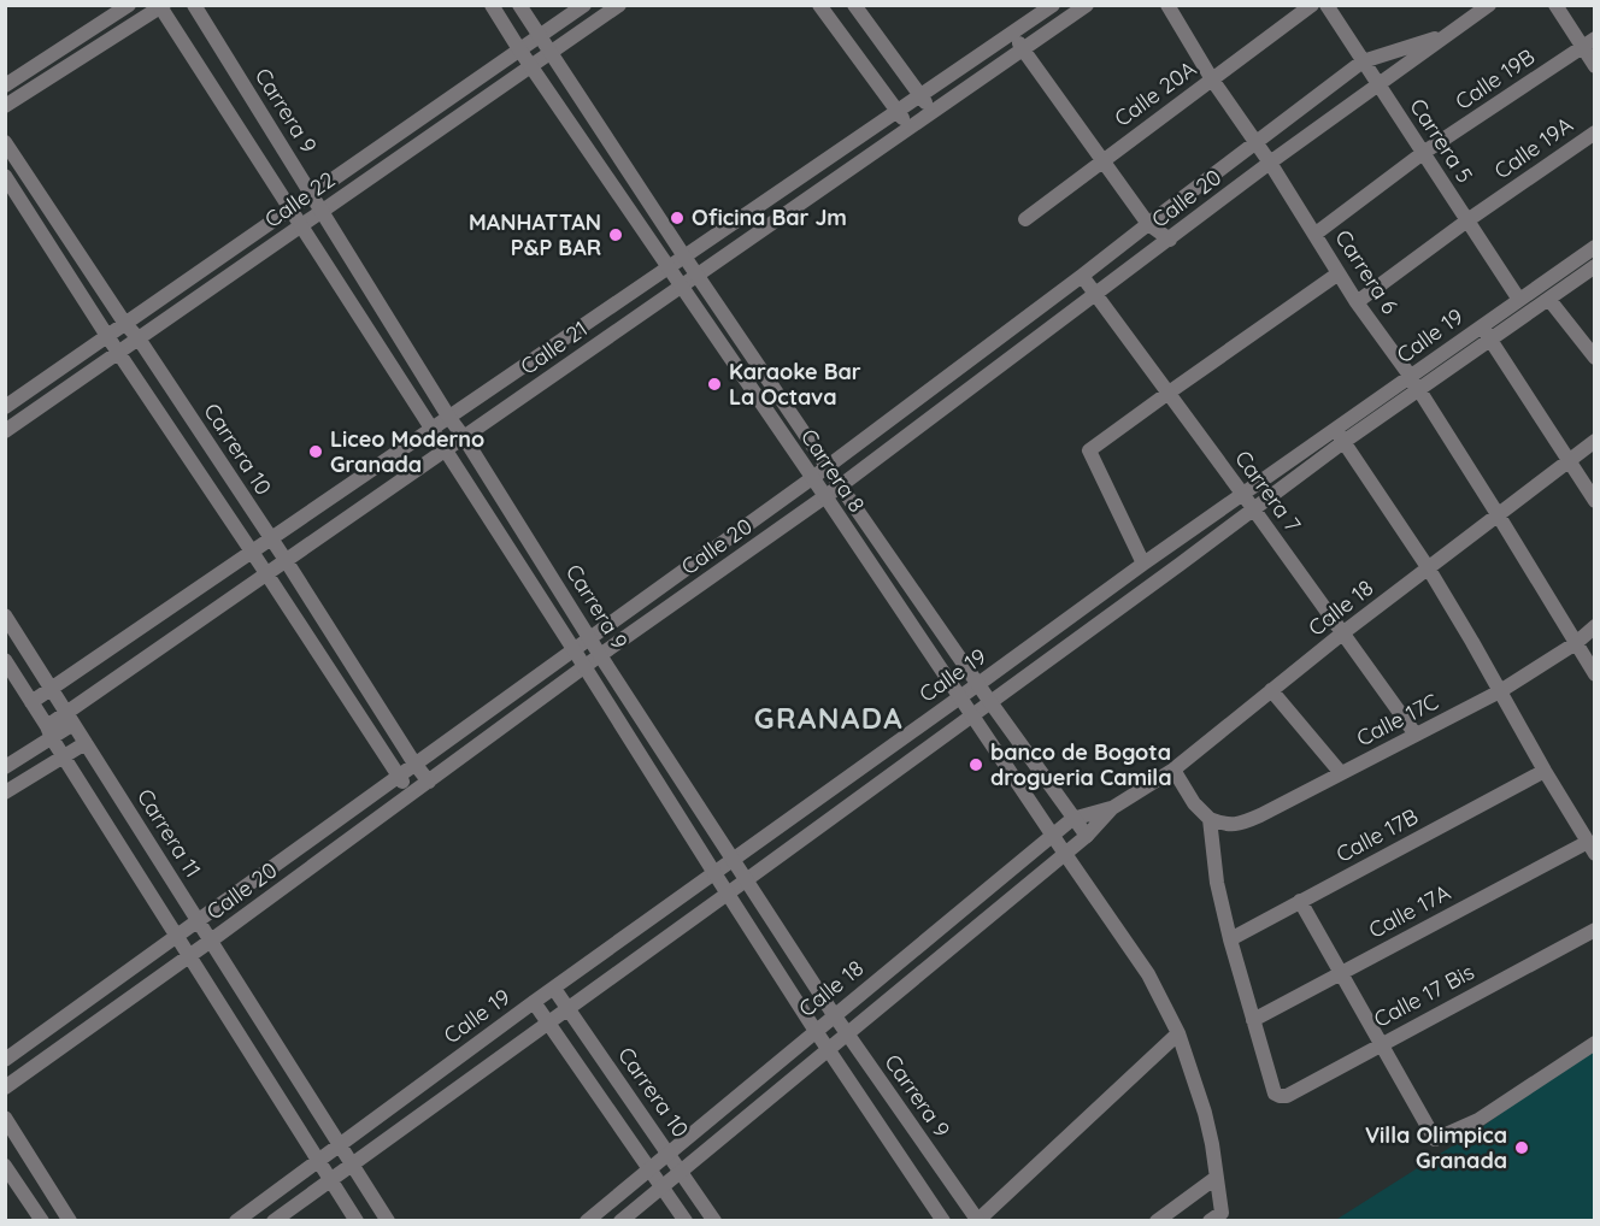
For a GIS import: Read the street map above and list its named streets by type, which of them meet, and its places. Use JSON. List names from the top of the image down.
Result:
{
  "streets": {
    "street": [
      "Calle 19B",
      "Calle 20A",
      "Carrera 9",
      "Carrera 5",
      "Calle 19A",
      "Calle 20",
      "Calle 22",
      "Carrera 6",
      "Calle 19",
      "Calle 21",
      "Carrera 10",
      "Carrera 8",
      "Carrera 7",
      "Calle 18",
      "Calle 17C",
      "Carrera 11",
      "Calle 17B",
      "Calle 17A",
      "Calle 17 Bis"
    ]
  },
  "crossings": [
    ["Calle 19B", "Carrera 5"],
    ["Calle 19B", "Carrera 6"],
    ["Calle 20A", "Carrera 6"],
    ["Carrera 9", "Calle 20"],
    ["Carrera 9", "Calle 22"],
    ["Carrera 9", "Calle 19"],
    ["Carrera 9", "Calle 21"],
    ["Carrera 9", "Calle 18"],
    ["Carrera 5", "Calle 19A"],
    ["Carrera 5", "Calle 20"],
    ["Carrera 5", "Calle 19"],
    ["Calle 19A", "Carrera 6"],
    ["Calle 20", "Carrera 6"],
    ["Calle 20", "Carrera 10"],
    ["Calle 20", "Carrera 8"],
    ["Calle 20", "Carrera 7"],
    ["Calle 20", "Carrera 11"],
    ["Calle 22", "Carrera 10"],
    ["Calle 22", "Carrera 8"],
    ["Carrera 6", "Calle 19"],
    ["Carrera 6", "Calle 18"],
    ["Carrera 6", "Calle 17C"],
    ["Calle 19", "Carrera 10"],
    ["Calle 19", "Carrera 8"],
    ["Calle 19", "Carrera 7"],
    ["Calle 19", "Carrera 11"],
    ["Calle 21", "Carrera 10"],
    ["Calle 21", "Carrera 8"],
    ["Calle 21", "Carrera 11"],
    ["Carrera 10", "Calle 18"],
    ["Carrera 8", "Calle 18"],
    ["Carrera 7", "Calle 18"],
    ["Carrera 7", "Calle 17C"],
    ["Calle 17A", "Calle 17 Bis"]
  ],
  "districts": ["GRANADA"],
  "places": [
    "Oficina Bar Jm",
    "MANHATTAN P&P BAR",
    "Karaoke Bar La Octava",
    "Liceo Moderno Granada",
    "banco de Bogota drogueria Camila",
    "Villa Olimpica Granada"
  ]
}
